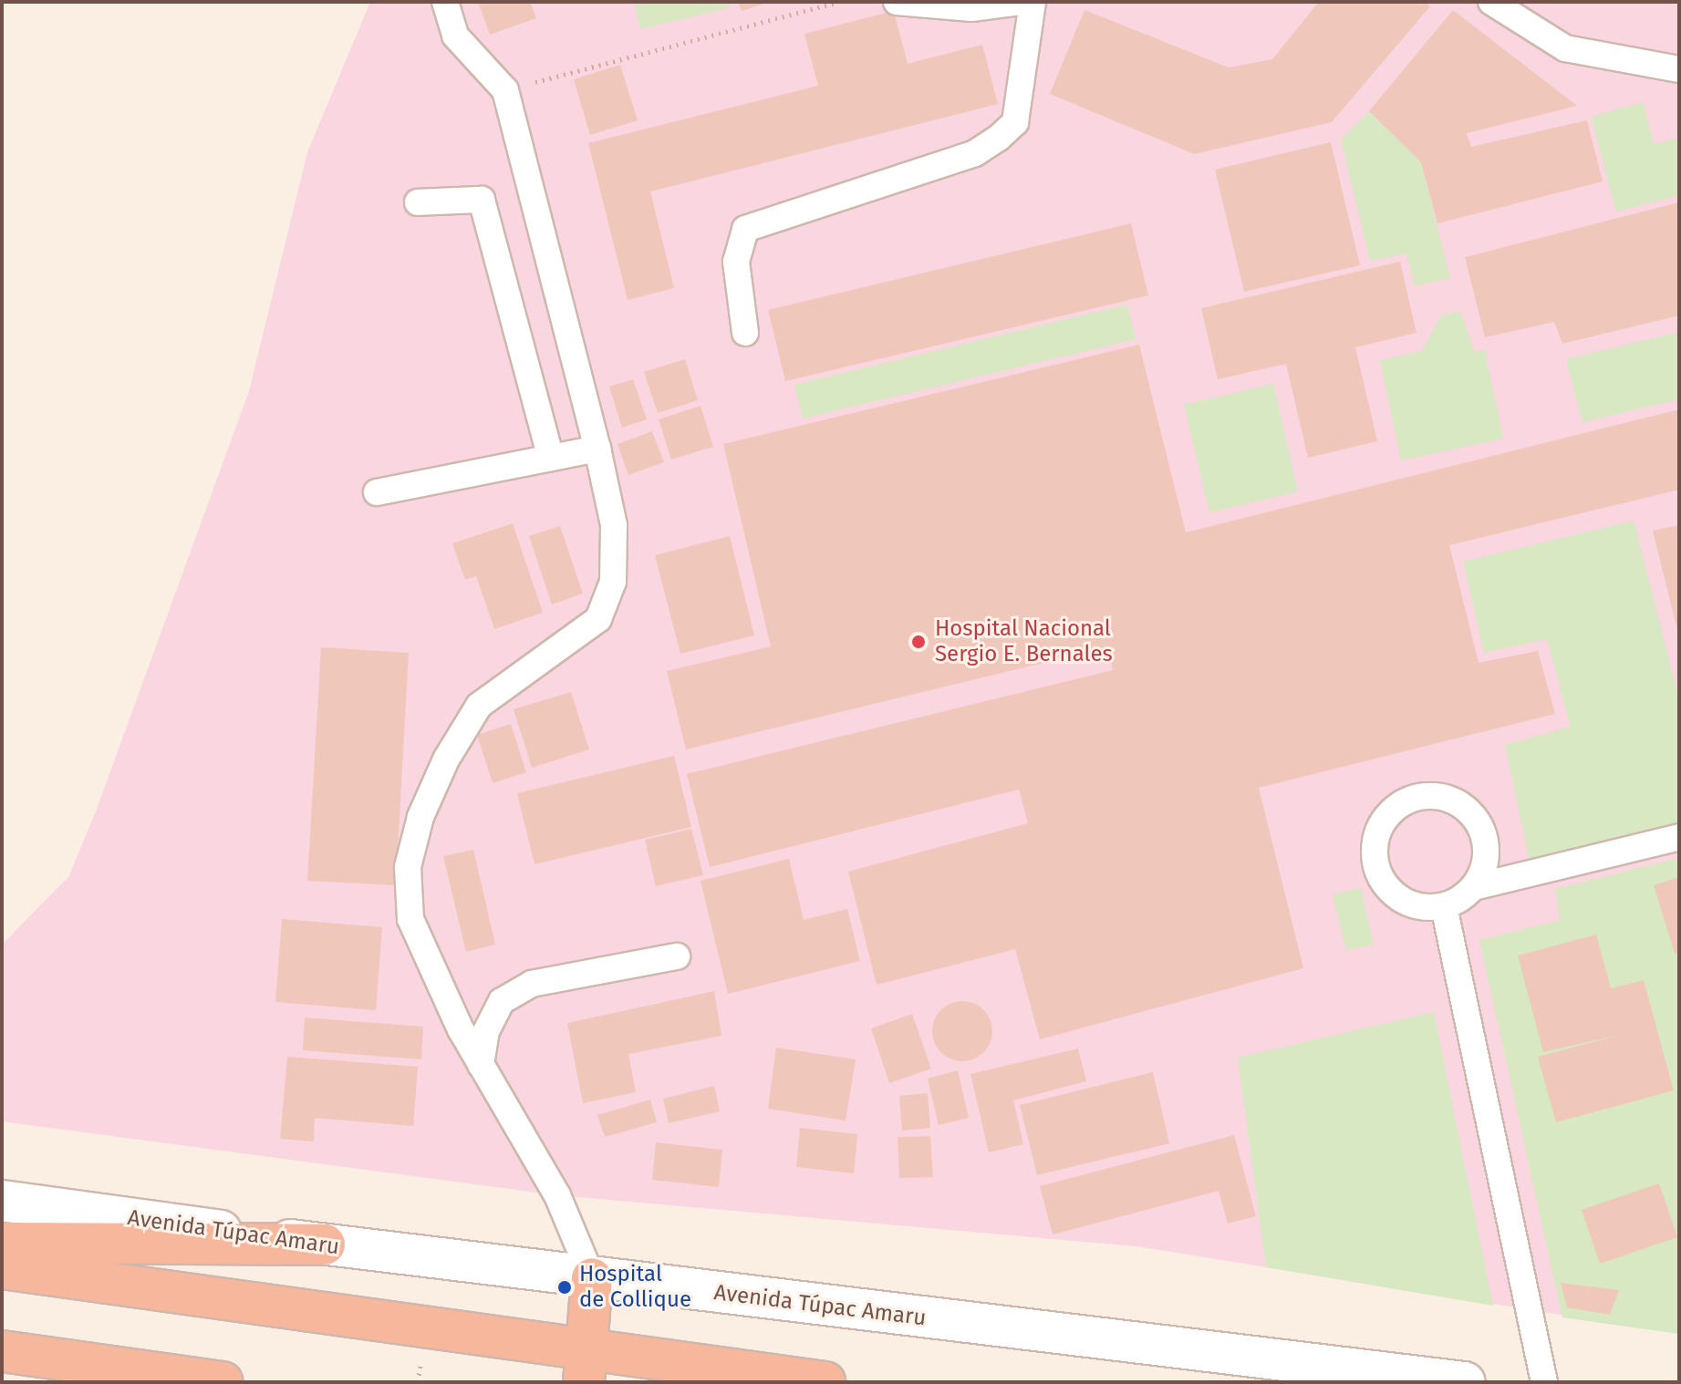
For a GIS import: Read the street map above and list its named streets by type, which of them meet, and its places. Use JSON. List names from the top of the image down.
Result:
{
  "streets": {
    "street": ["Avenida Túpac Amaru"]
  },
  "places": ["Hospital Nacional Sergio E. Bernales", "Hospital de Collique"]
}
